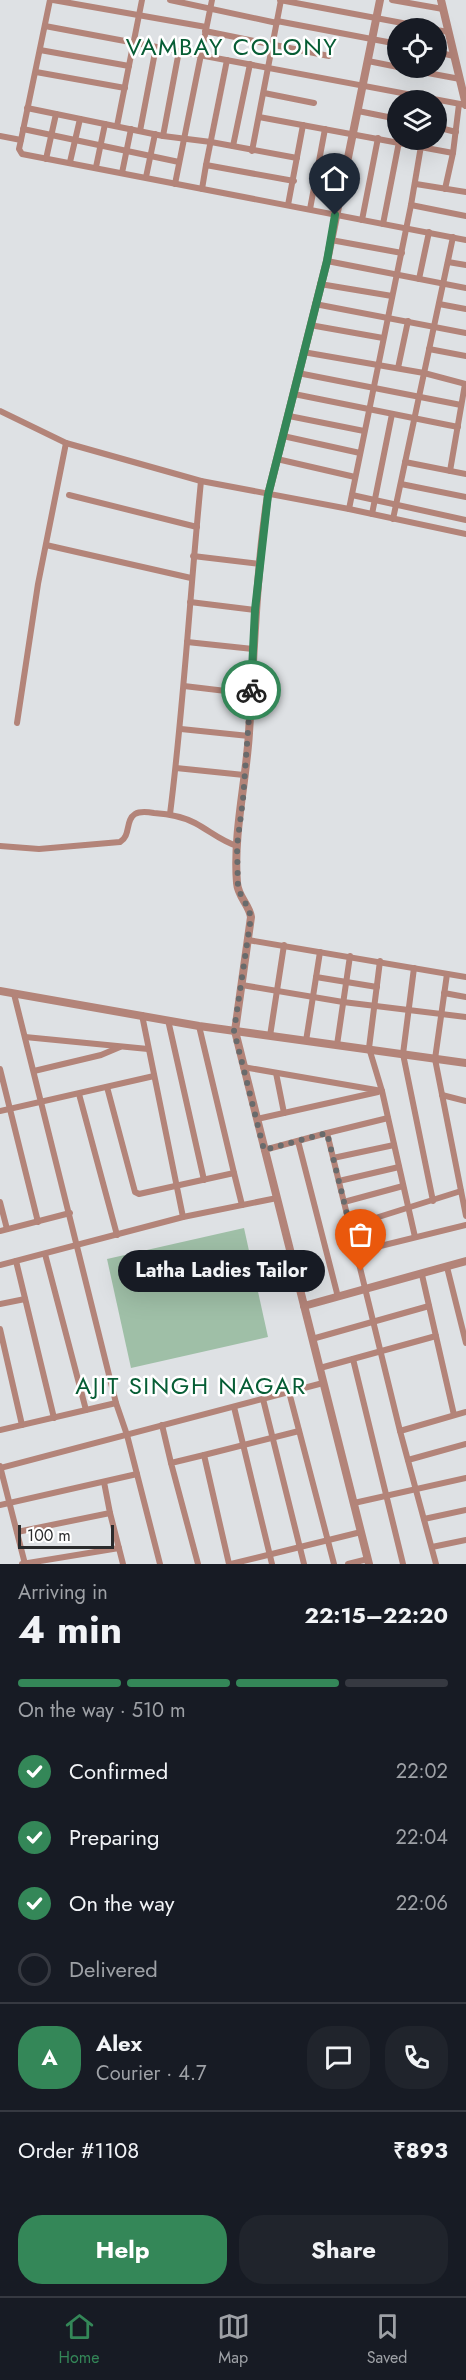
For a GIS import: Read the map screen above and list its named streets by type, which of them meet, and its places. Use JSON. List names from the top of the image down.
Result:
{
  "districts": ["VAMBAY COLONY", "AJIT SINGH NAGAR"],
  "places": ["Latha Ladies Tailor"],
  "scale_bar": "100 m",
  "page": {
    "bubble": "Latha Ladies Tailor",
    "scale": "100 m",
    "heading": ["4 min", "Arriving in", "22:15–22:20"],
    "panel": [
      "Alex",
      "Courier · 4.7",
      "Order #1108",
      "₹893"
    ],
    "bar": "On the way · 510 m",
    "list": [
      ["Confirmed", "22:02"],
      ["Preparing", "22:04"],
      ["On the way", "22:06"],
      "Delivered"
    ],
    "round": "A",
    "buttons": ["Help", "Share"],
    "tabs": ["Home", "Map", "Saved"]
  }
}
